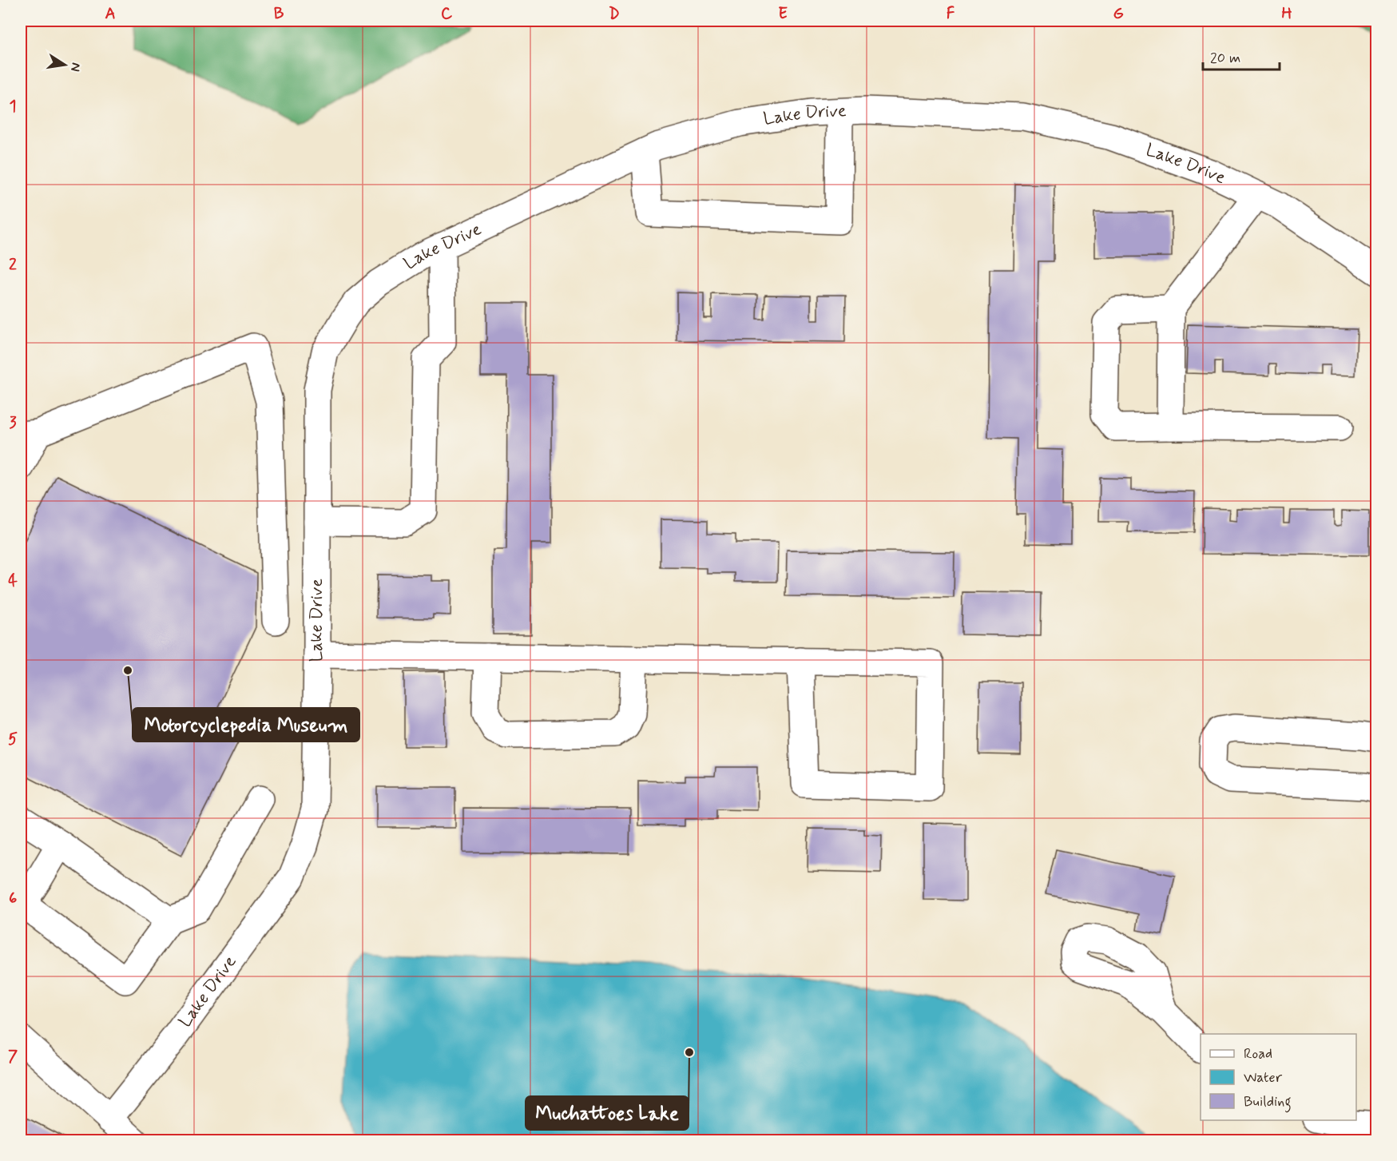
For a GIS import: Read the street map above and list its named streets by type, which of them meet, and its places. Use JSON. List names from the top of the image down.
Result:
{
  "streets": {
    "street": ["Lake Drive"]
  },
  "places": ["Motorcyclepedia Museum", "Muchattoes Lake"],
  "legend": ["Road", "Water", "Building"],
  "scale_bar": "20 m",
  "north": "right",
  "grid": {
    "columns": [
      "A",
      "B",
      "C",
      "D",
      "E",
      "F",
      "G",
      "H"
    ],
    "rows": [
      "1",
      "2",
      "3",
      "4",
      "5",
      "6",
      "7"
    ]
  }
}
